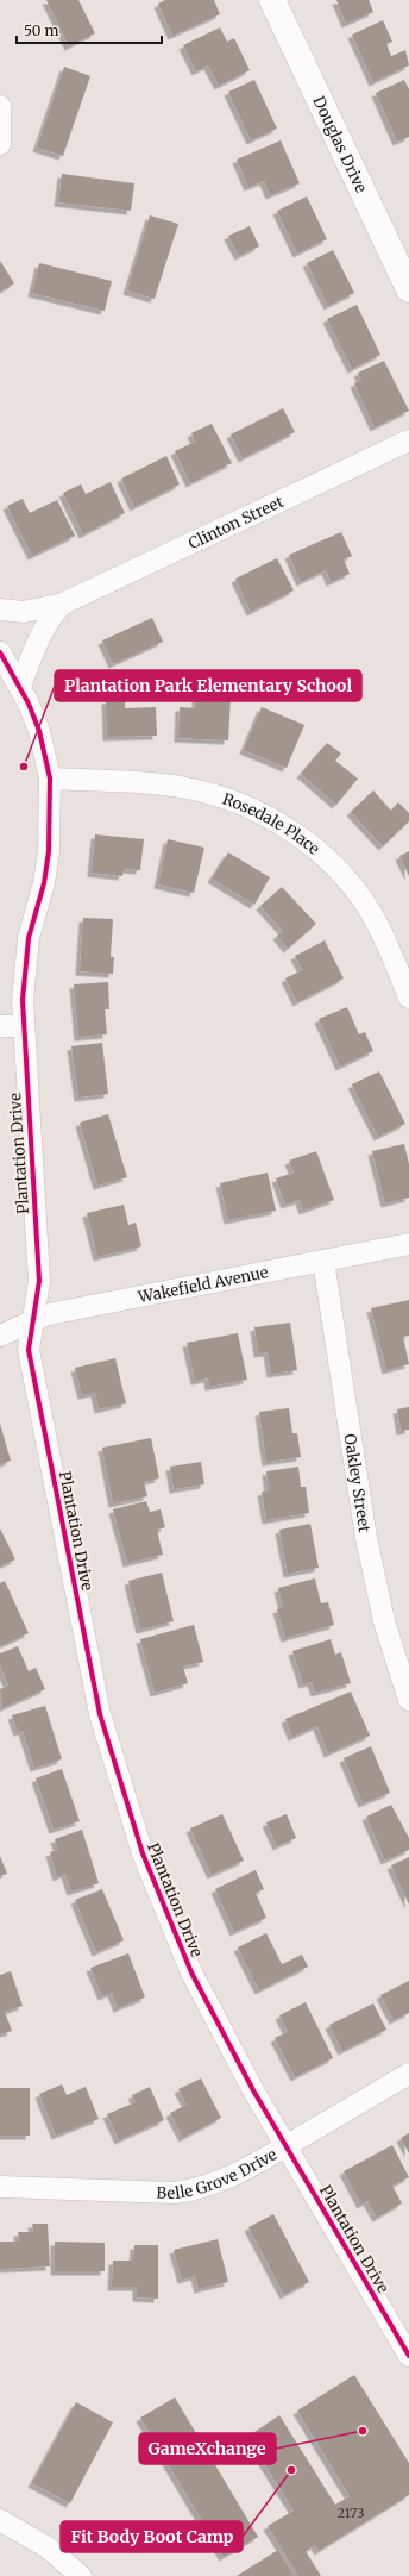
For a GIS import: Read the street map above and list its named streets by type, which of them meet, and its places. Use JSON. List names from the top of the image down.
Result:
{
  "streets": {
    "street": [
      "Douglas Drive",
      "Clinton Street",
      "Rosedale Place",
      "Plantation Drive",
      "Wakefield Avenue",
      "Oakley Street",
      "Belle Grove Drive"
    ]
  },
  "crossings": [
    ["Clinton Street", "Plantation Drive"],
    ["Rosedale Place", "Plantation Drive"],
    ["Plantation Drive", "Wakefield Avenue"],
    ["Plantation Drive", "Belle Grove Drive"],
    ["Wakefield Avenue", "Oakley Street"]
  ],
  "places": ["Plantation Park Elementary School", "GameXchange", "Fit Body Boot Camp"],
  "house_numbers": ["2173"],
  "scale_bar": "50 m"
}
